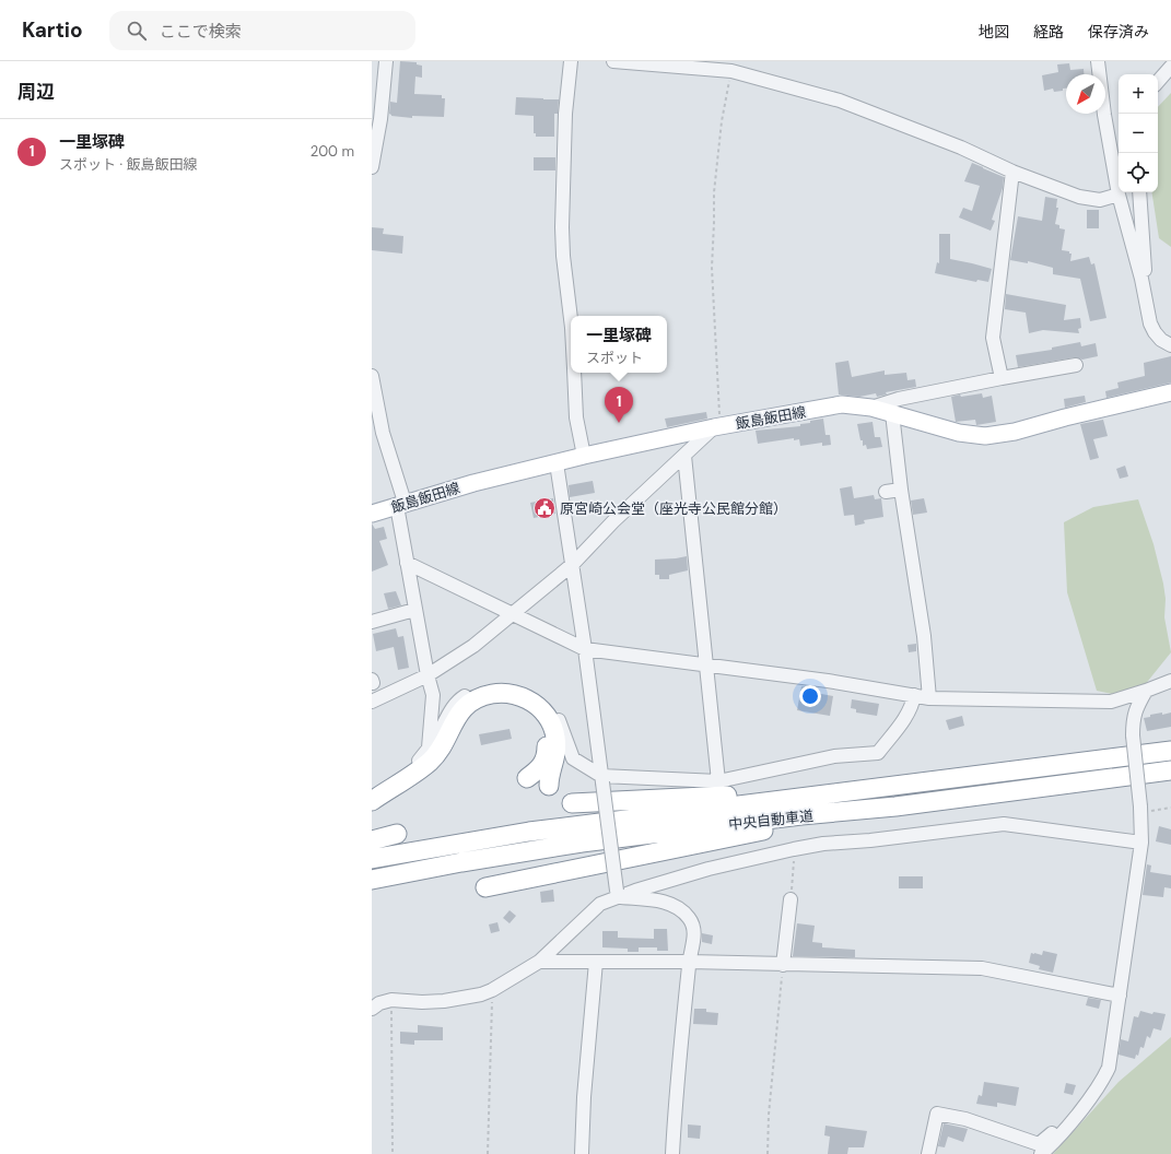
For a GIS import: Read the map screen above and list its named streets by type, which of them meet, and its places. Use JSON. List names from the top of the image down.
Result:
{
  "streets": {
    "highway": ["中央自動車道"],
    "main road": ["飯島飯田線"]
  },
  "places": {
    "public building": ["原宮崎公会堂（座光寺公民館分館）"]
  },
  "north": "bottom left",
  "page": {
    "header": "Kartio",
    "search": "ここで検索",
    "nav": ["地図", "経路", "保存済み"],
    "heading": "周辺",
    "map_buttons": ["+", "−"],
    "list": [
      {
        "mark": "1",
        "name": "一里塚碑",
        "note": "スポット · 飯島飯田線",
        "value": "200 m"
      }
    ],
    "popup": ["一里塚碑", "スポット"],
    "pins": "1"
  }
}
